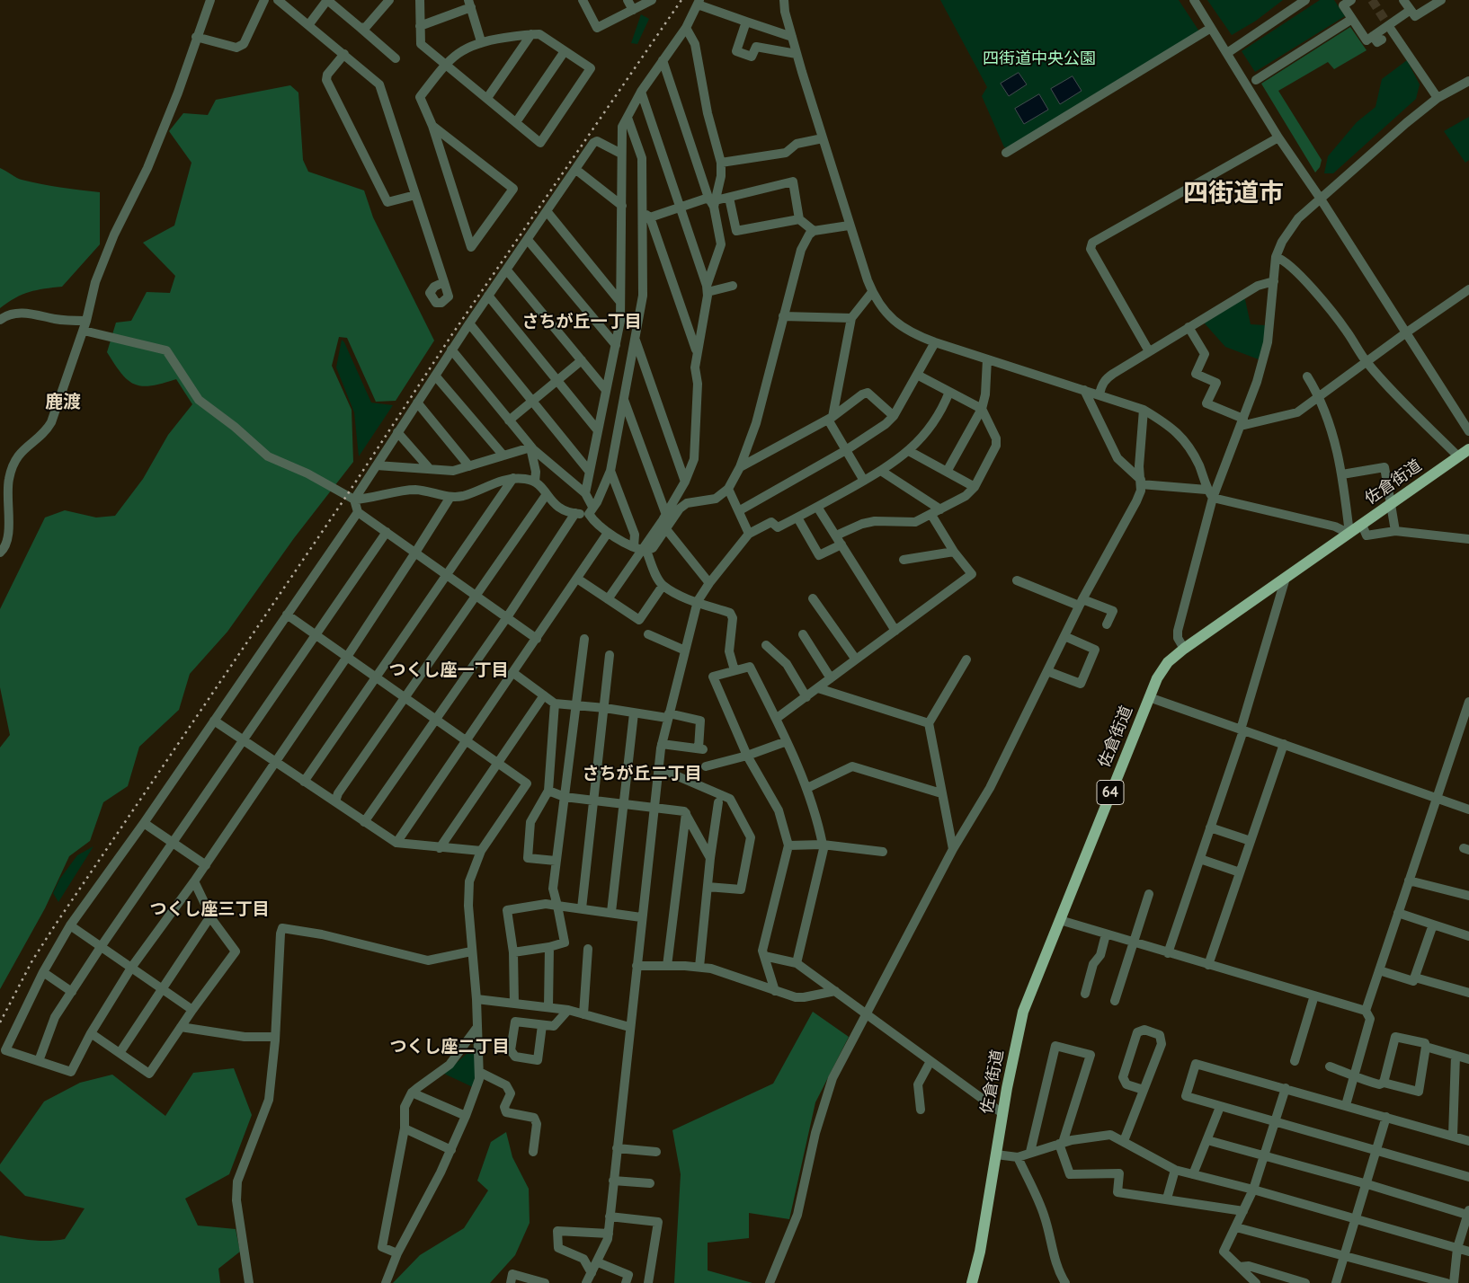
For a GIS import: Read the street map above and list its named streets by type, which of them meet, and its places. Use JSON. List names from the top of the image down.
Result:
{
  "streets": {
    "main road": ["佐倉街道", "64"]
  },
  "districts": [
    "四街道市",
    "さちが丘一丁目",
    "鹿渡",
    "つくし座一丁目",
    "さちが丘二丁目",
    "つくし座三丁目",
    "つくし座二丁目"
  ],
  "parks": ["四街道中央公園"]
}
